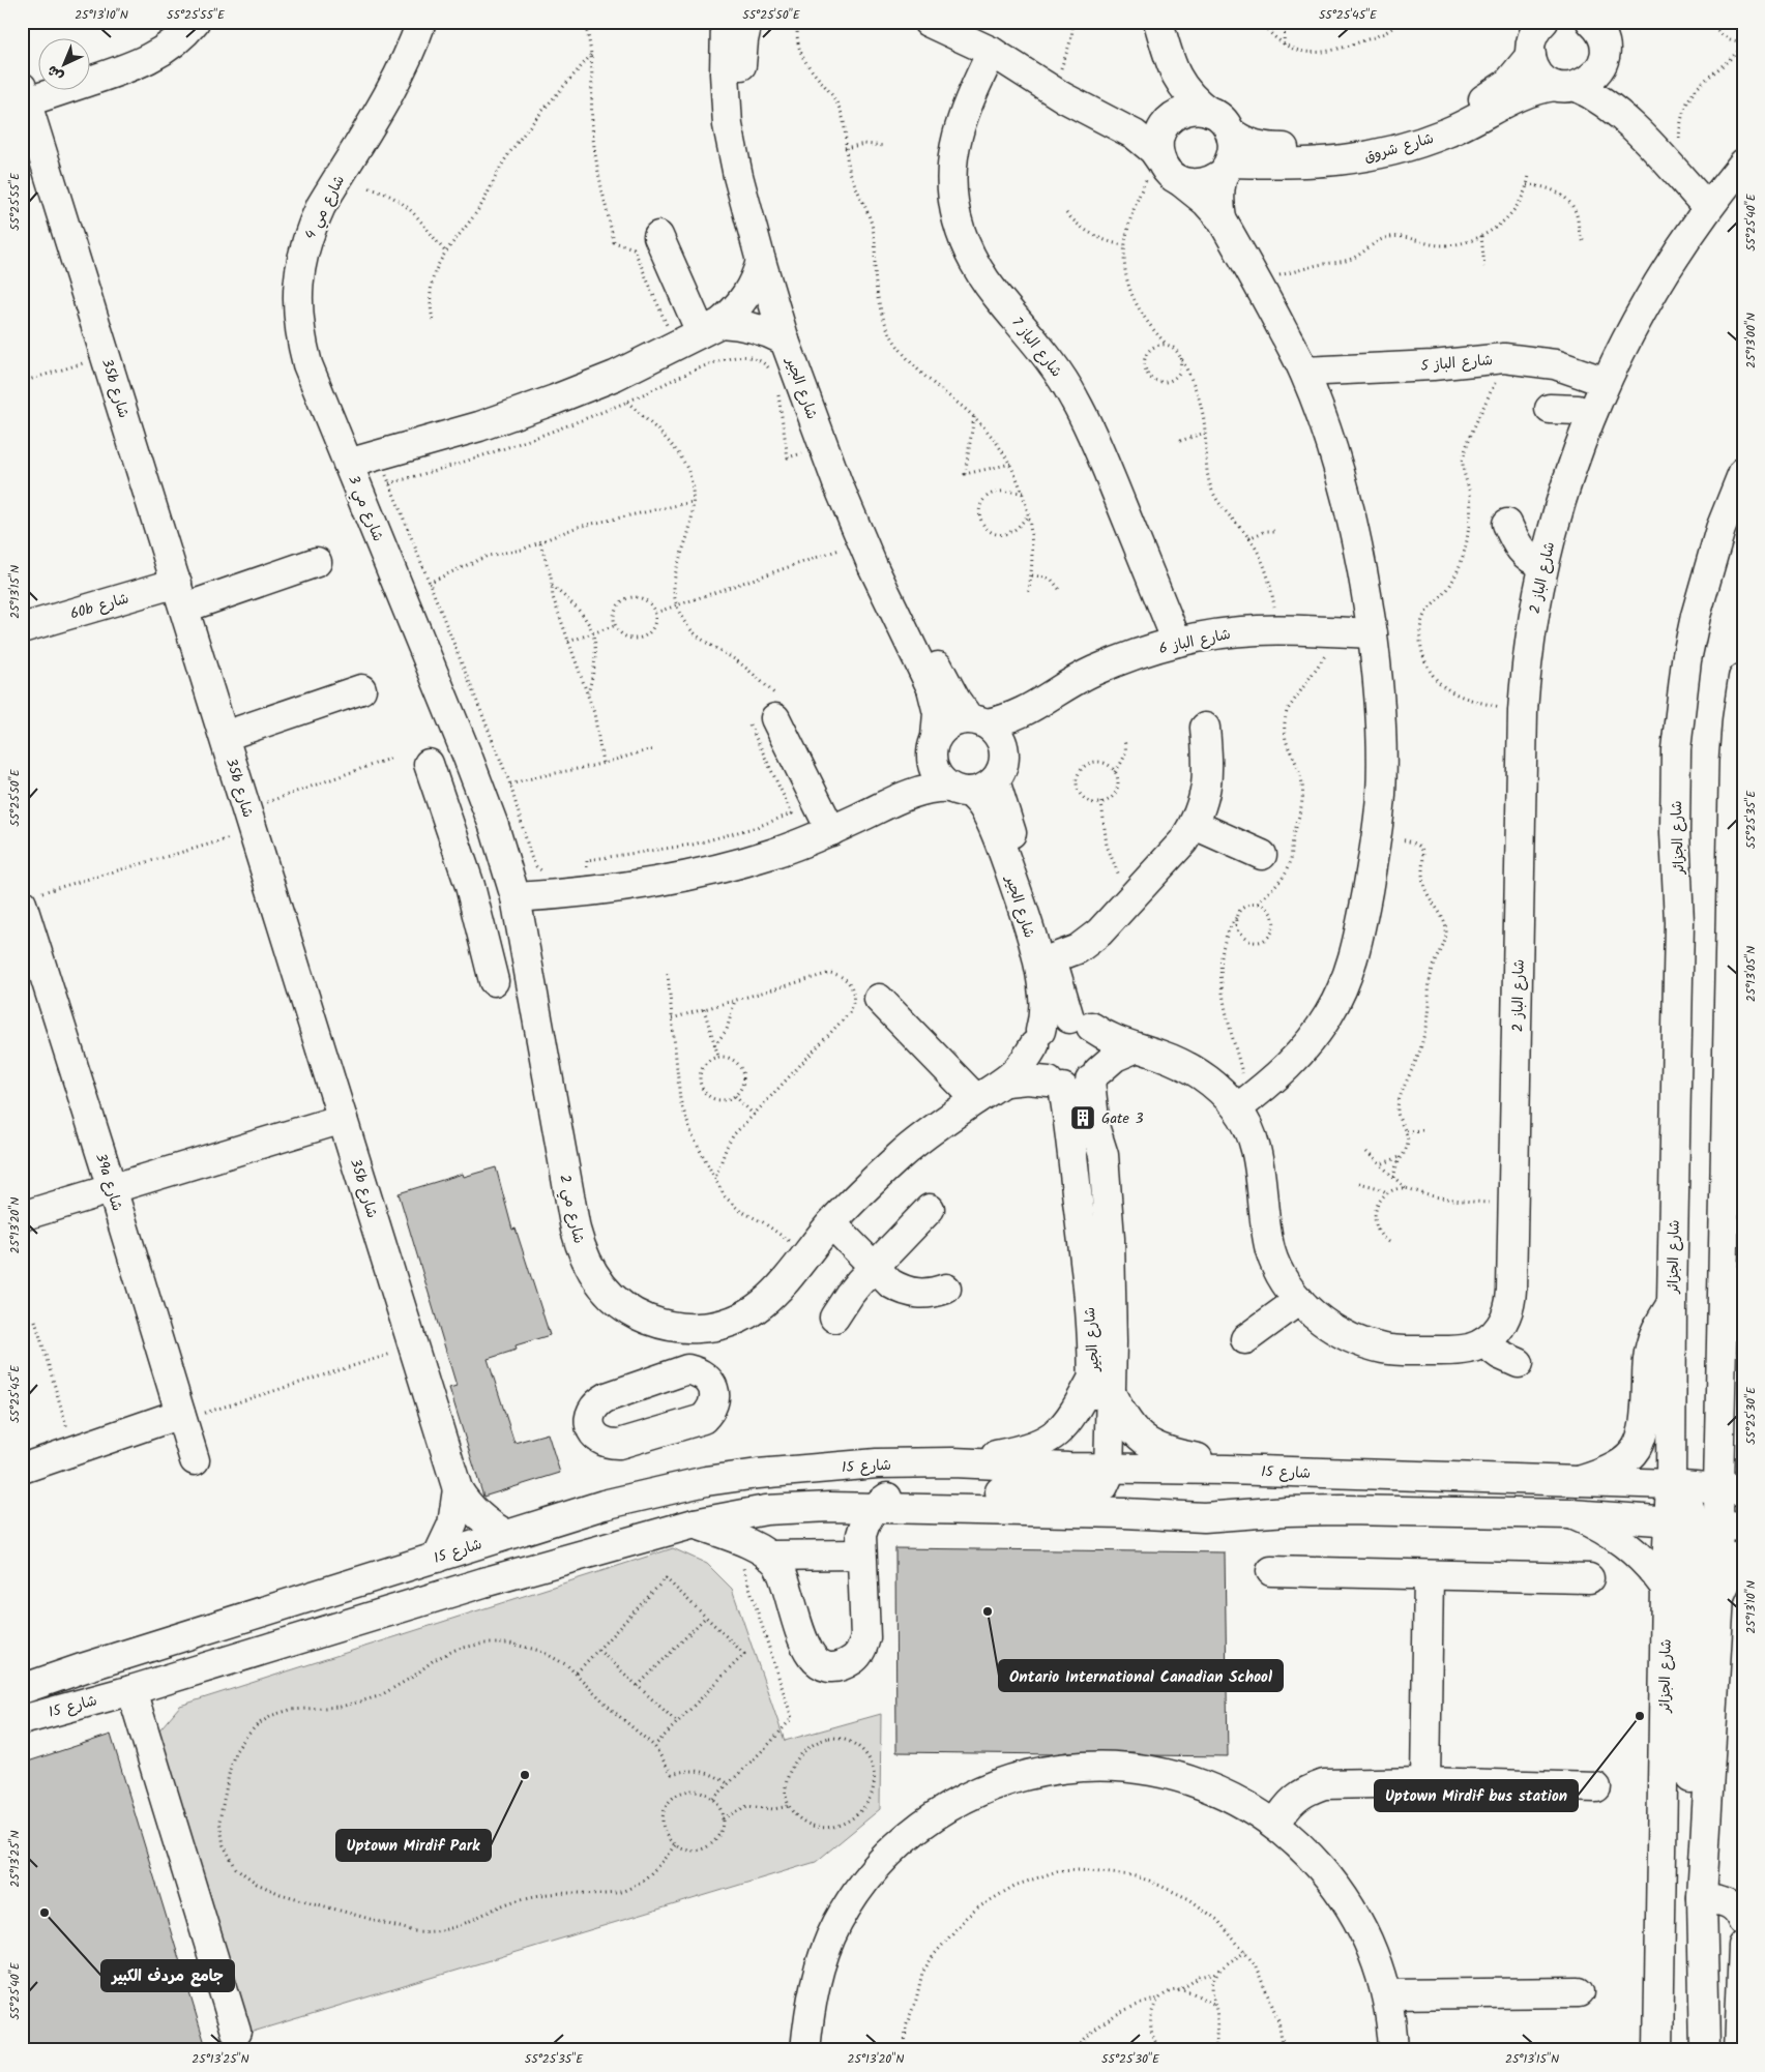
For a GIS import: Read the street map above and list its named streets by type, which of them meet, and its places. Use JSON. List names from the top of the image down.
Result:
{
  "streets": {
    "street": [
      "شارع شروق",
      "شارع مي 4",
      "شارع الباز 7",
      "شارع الباز 5",
      "35b شارع",
      "شارع الجير",
      "شارع مي 3",
      "شارع الباز 2",
      "60b شارع",
      "شارع الباز 6",
      "شارع الجزائر",
      "39a شارع",
      "شارع مي 2",
      "شارع 15"
    ]
  },
  "crossings": [
    ["شارع مي 4", "شارع مي 3"],
    ["شارع الباز 7", "شارع الباز 6"],
    ["شارع الباز 5", "شارع الباز 2"],
    ["35b شارع", "60b شارع"],
    ["35b شارع", "شارع 15"],
    ["شارع الجير", "شارع مي 3"],
    ["شارع الجير", "شارع الباز 2"],
    ["شارع الجير", "شارع الباز 6"],
    ["شارع الجير", "شارع مي 2"],
    ["شارع الجير", "شارع 15"],
    ["شارع مي 3", "شارع مي 2"],
    ["شارع الباز 2", "شارع مي 2"],
    ["شارع الجزائر", "شارع 15"]
  ],
  "places": {
    "building": ["Gate 3"],
    "other": [
      "Ontario International Canadian School",
      "Uptown Mirdif bus station",
      "Uptown Mirdif Park",
      "جامع مردف الكبير"
    ]
  },
  "north": "bottom left",
  "coordinates": [
    "25°13'10\"N",
    "55°25'55\"E",
    "55°25'50\"E",
    "55°25'45\"E",
    "55°25'40\"E",
    "25°13'00\"N",
    "25°13'15\"N",
    "55°25'35\"E",
    "25°13'05\"N",
    "25°13'20\"N",
    "55°25'30\"E",
    "25°13'25\"N"
  ]
}
